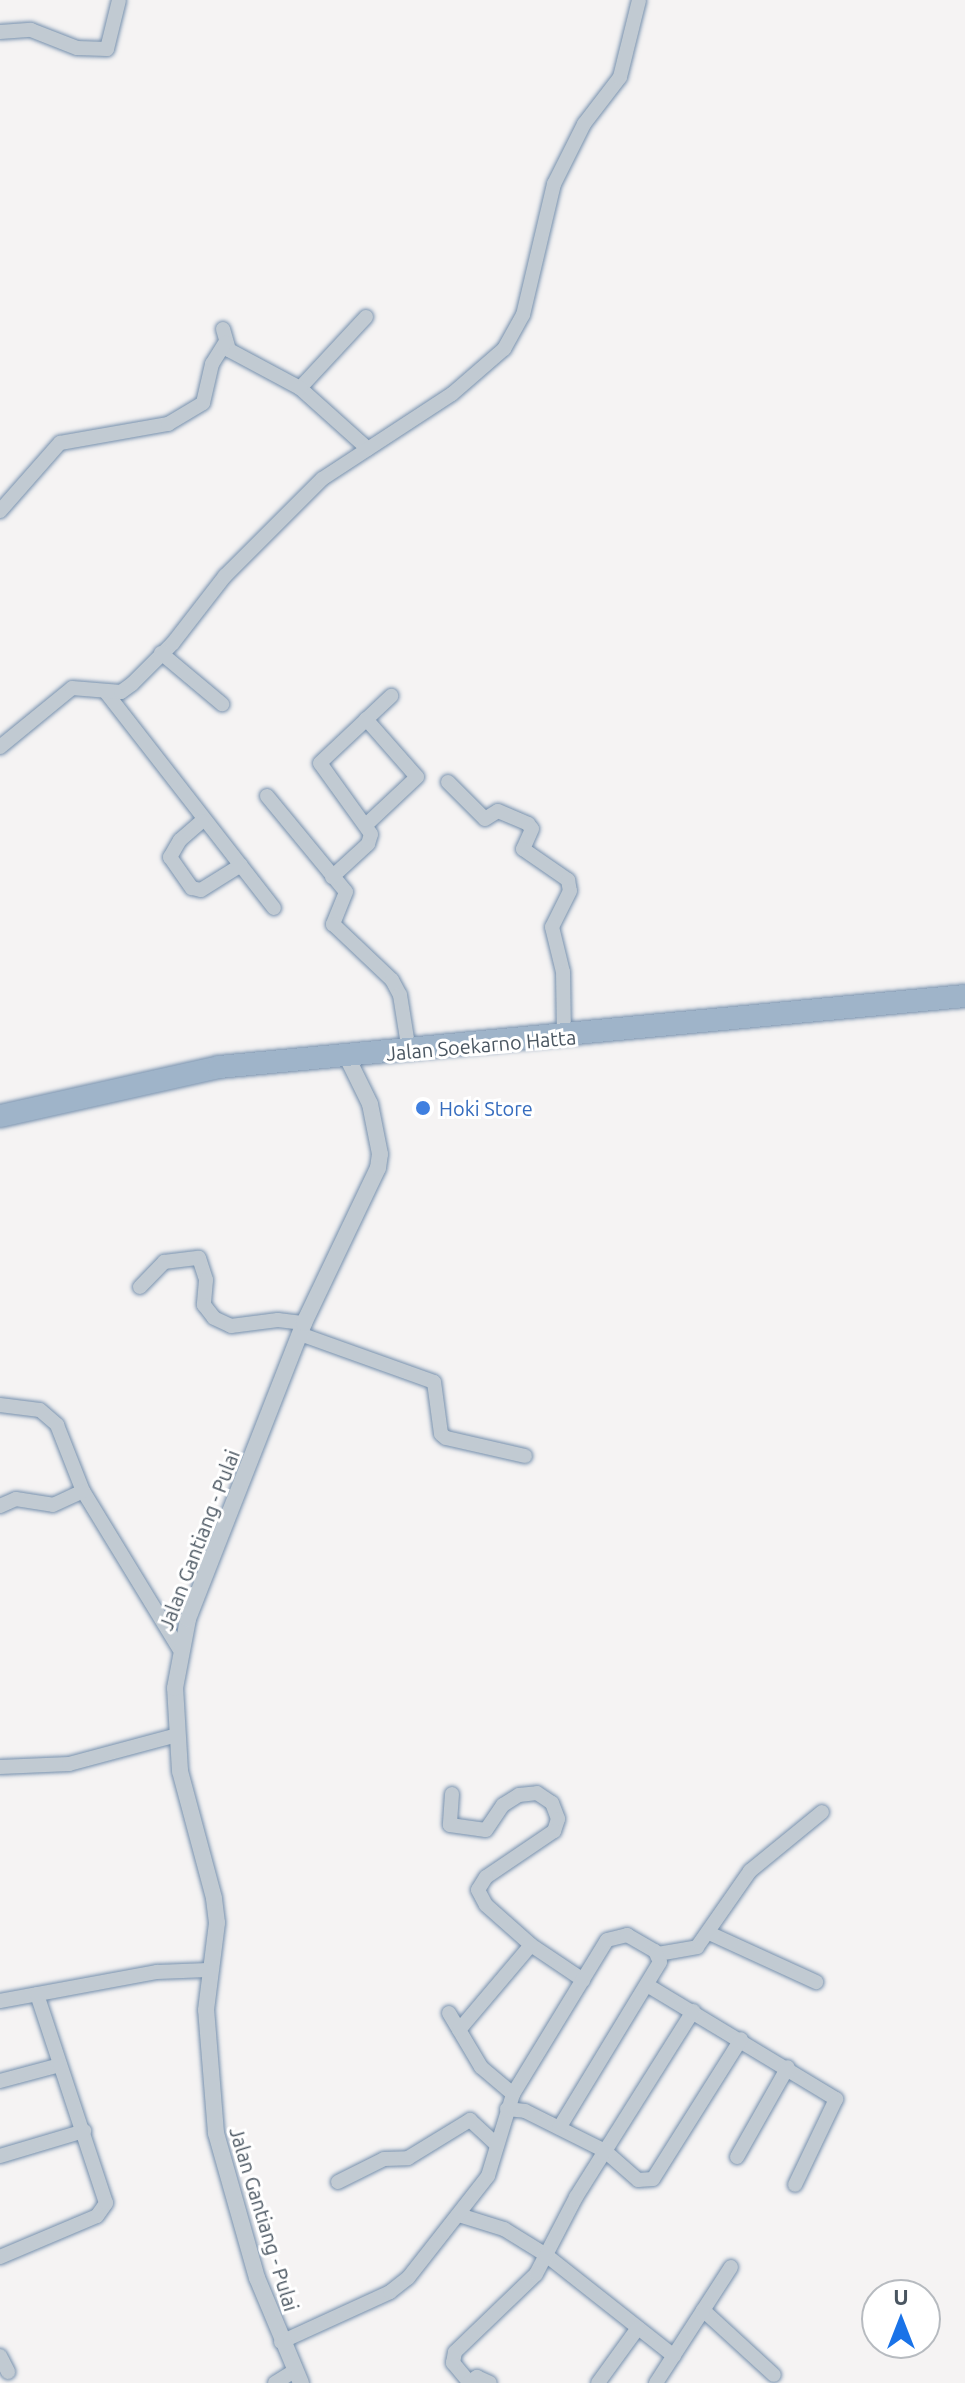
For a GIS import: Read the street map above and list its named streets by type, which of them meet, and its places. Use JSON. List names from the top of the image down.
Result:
{
  "streets": {
    "highway": ["Jalan Soekarno Hatta"],
    "street": ["Jalan Gantiang - Pulai"]
  },
  "crossings": [
    ["Jalan Soekarno Hatta", "Jalan Gantiang - Pulai"]
  ],
  "places": ["Hoki Store"],
  "north": "top"
}
